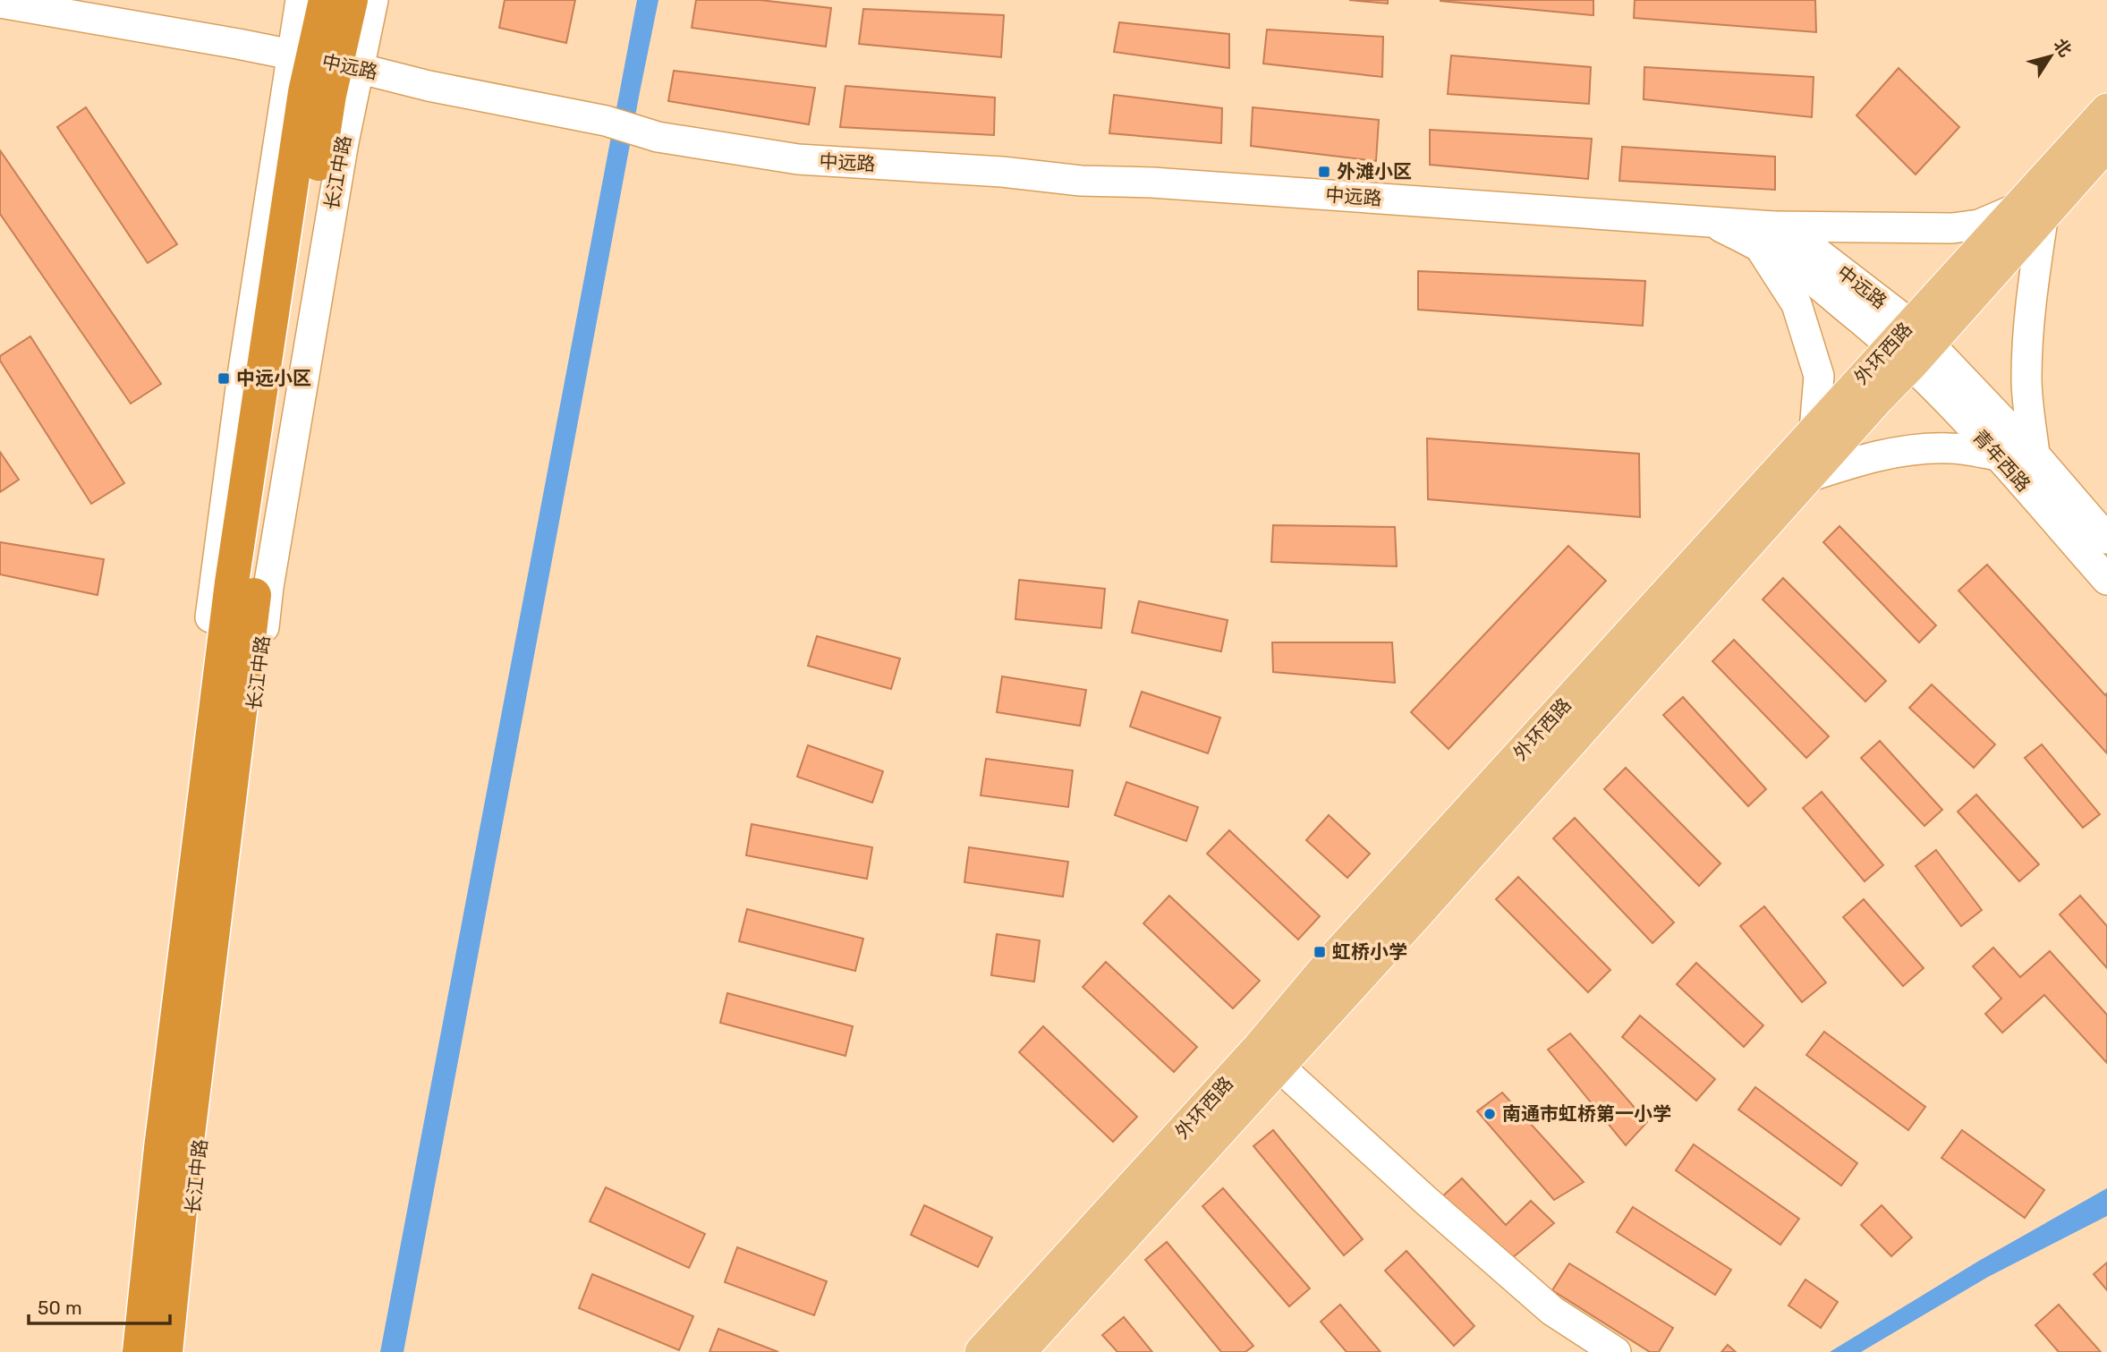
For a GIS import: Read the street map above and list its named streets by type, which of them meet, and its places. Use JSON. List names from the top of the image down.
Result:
{
  "streets": {
    "highway": ["长江中路"],
    "main road": ["中远路", "外环西路", "青年西路"]
  },
  "crossings": [
    ["中远路", "长江中路"],
    ["中远路", "外环西路"],
    ["中远路", "青年西路"],
    ["外环西路", "青年西路"]
  ],
  "places": {
    "transit": ["外滩小区", "中远小区", "虹桥小学"],
    "other": ["南通市虹桥第一小学"]
  },
  "scale_bar": "50 m",
  "north": "top right"
}
